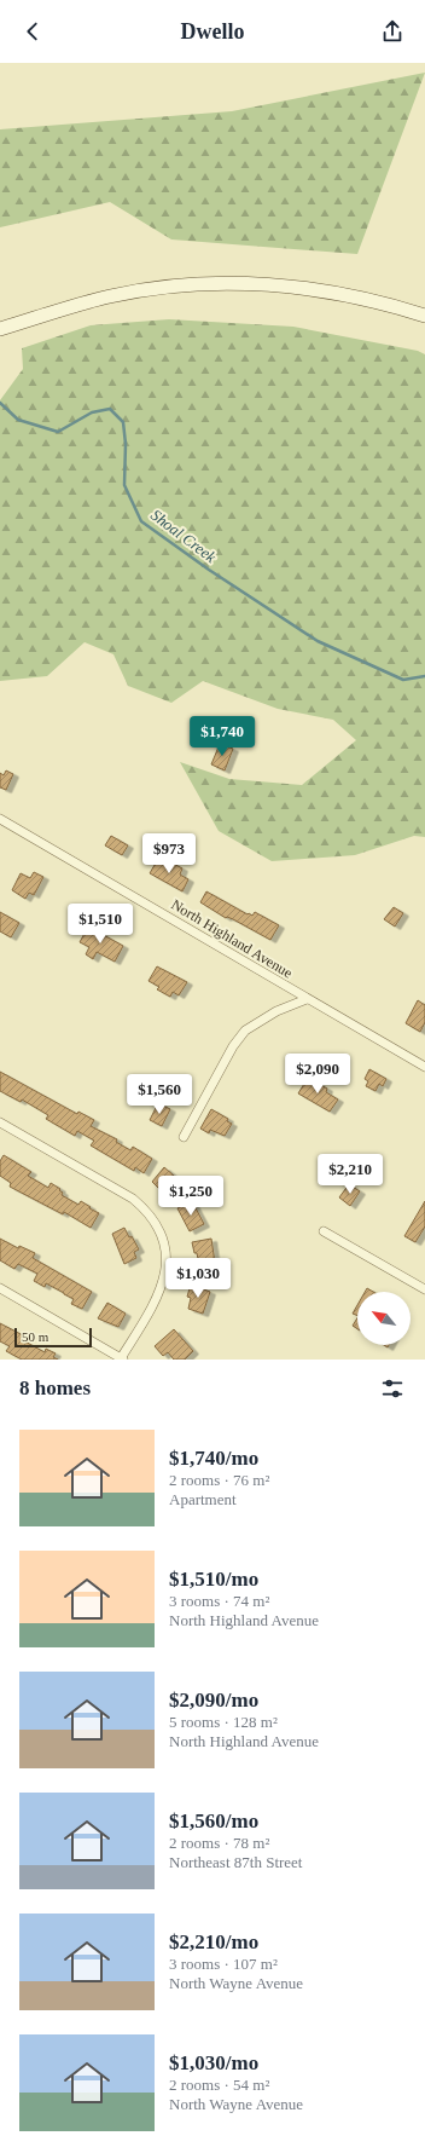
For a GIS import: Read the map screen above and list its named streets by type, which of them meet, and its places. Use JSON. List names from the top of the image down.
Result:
{
  "streets": {
    "street": ["North Highland Avenue"]
  },
  "water": ["Shoal Creek"],
  "scale_bar": "50 m",
  "north": "top left",
  "page": {
    "header": "Dwello",
    "price": [
      "$1,740",
      "$973",
      "$1,510",
      "$2,090",
      "$1,560",
      "$2,210",
      "$1,250",
      "$1,030"
    ],
    "scale": "50 m",
    "heading": "8 homes",
    "list": [
      {
        "name": "$1,740/mo",
        "note": "2 rooms · 76 m² · Apartment"
      },
      {
        "name": "$1,510/mo",
        "note": "3 rooms · 74 m² · North Highland Avenue"
      },
      {
        "name": "$2,090/mo",
        "note": "5 rooms · 128 m² · North Highland Avenue"
      },
      {
        "name": "$1,560/mo",
        "note": "2 rooms · 78 m² · Northeast 87th Street"
      },
      {
        "name": "$2,210/mo",
        "note": "3 rooms · 107 m² · North Wayne Avenue"
      },
      {
        "name": "$1,030/mo",
        "note": "2 rooms · 54 m² · North Wayne Avenue"
      }
    ]
  }
}
